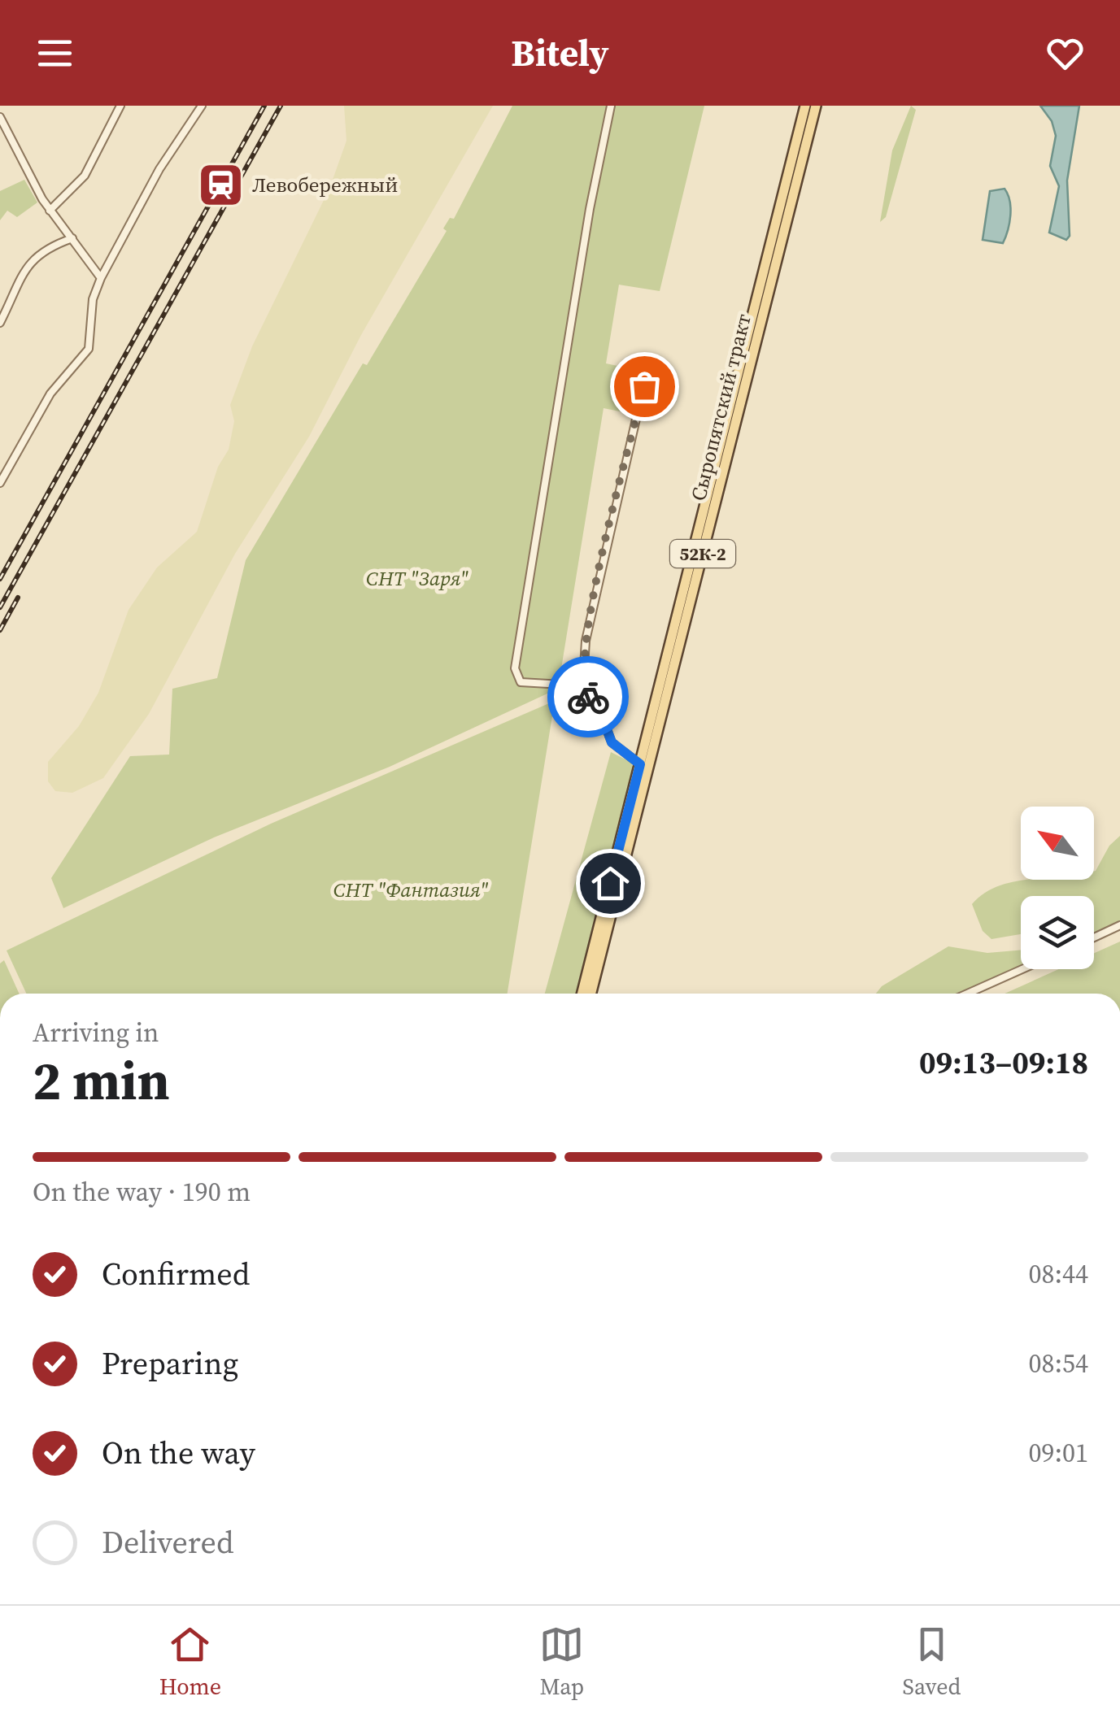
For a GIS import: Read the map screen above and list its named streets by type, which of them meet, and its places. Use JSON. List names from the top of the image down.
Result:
{
  "streets": {
    "main road": ["Сыропятский тракт", "52К-2"]
  },
  "parks": ["СНТ \"Заря\"", "СНТ \"Фантазия\""],
  "places": {
    "station": ["Левобережный"]
  },
  "north": "top left",
  "page": {
    "header": "Bitely",
    "heading": ["2 min", "Arriving in", "09:13–09:18"],
    "bar": "On the way · 190 m",
    "list": [
      ["Confirmed", "08:44"],
      ["Preparing", "08:54"],
      ["On the way", "09:01"],
      "Delivered"
    ],
    "tabs": ["Home", "Map", "Saved"]
  }
}
